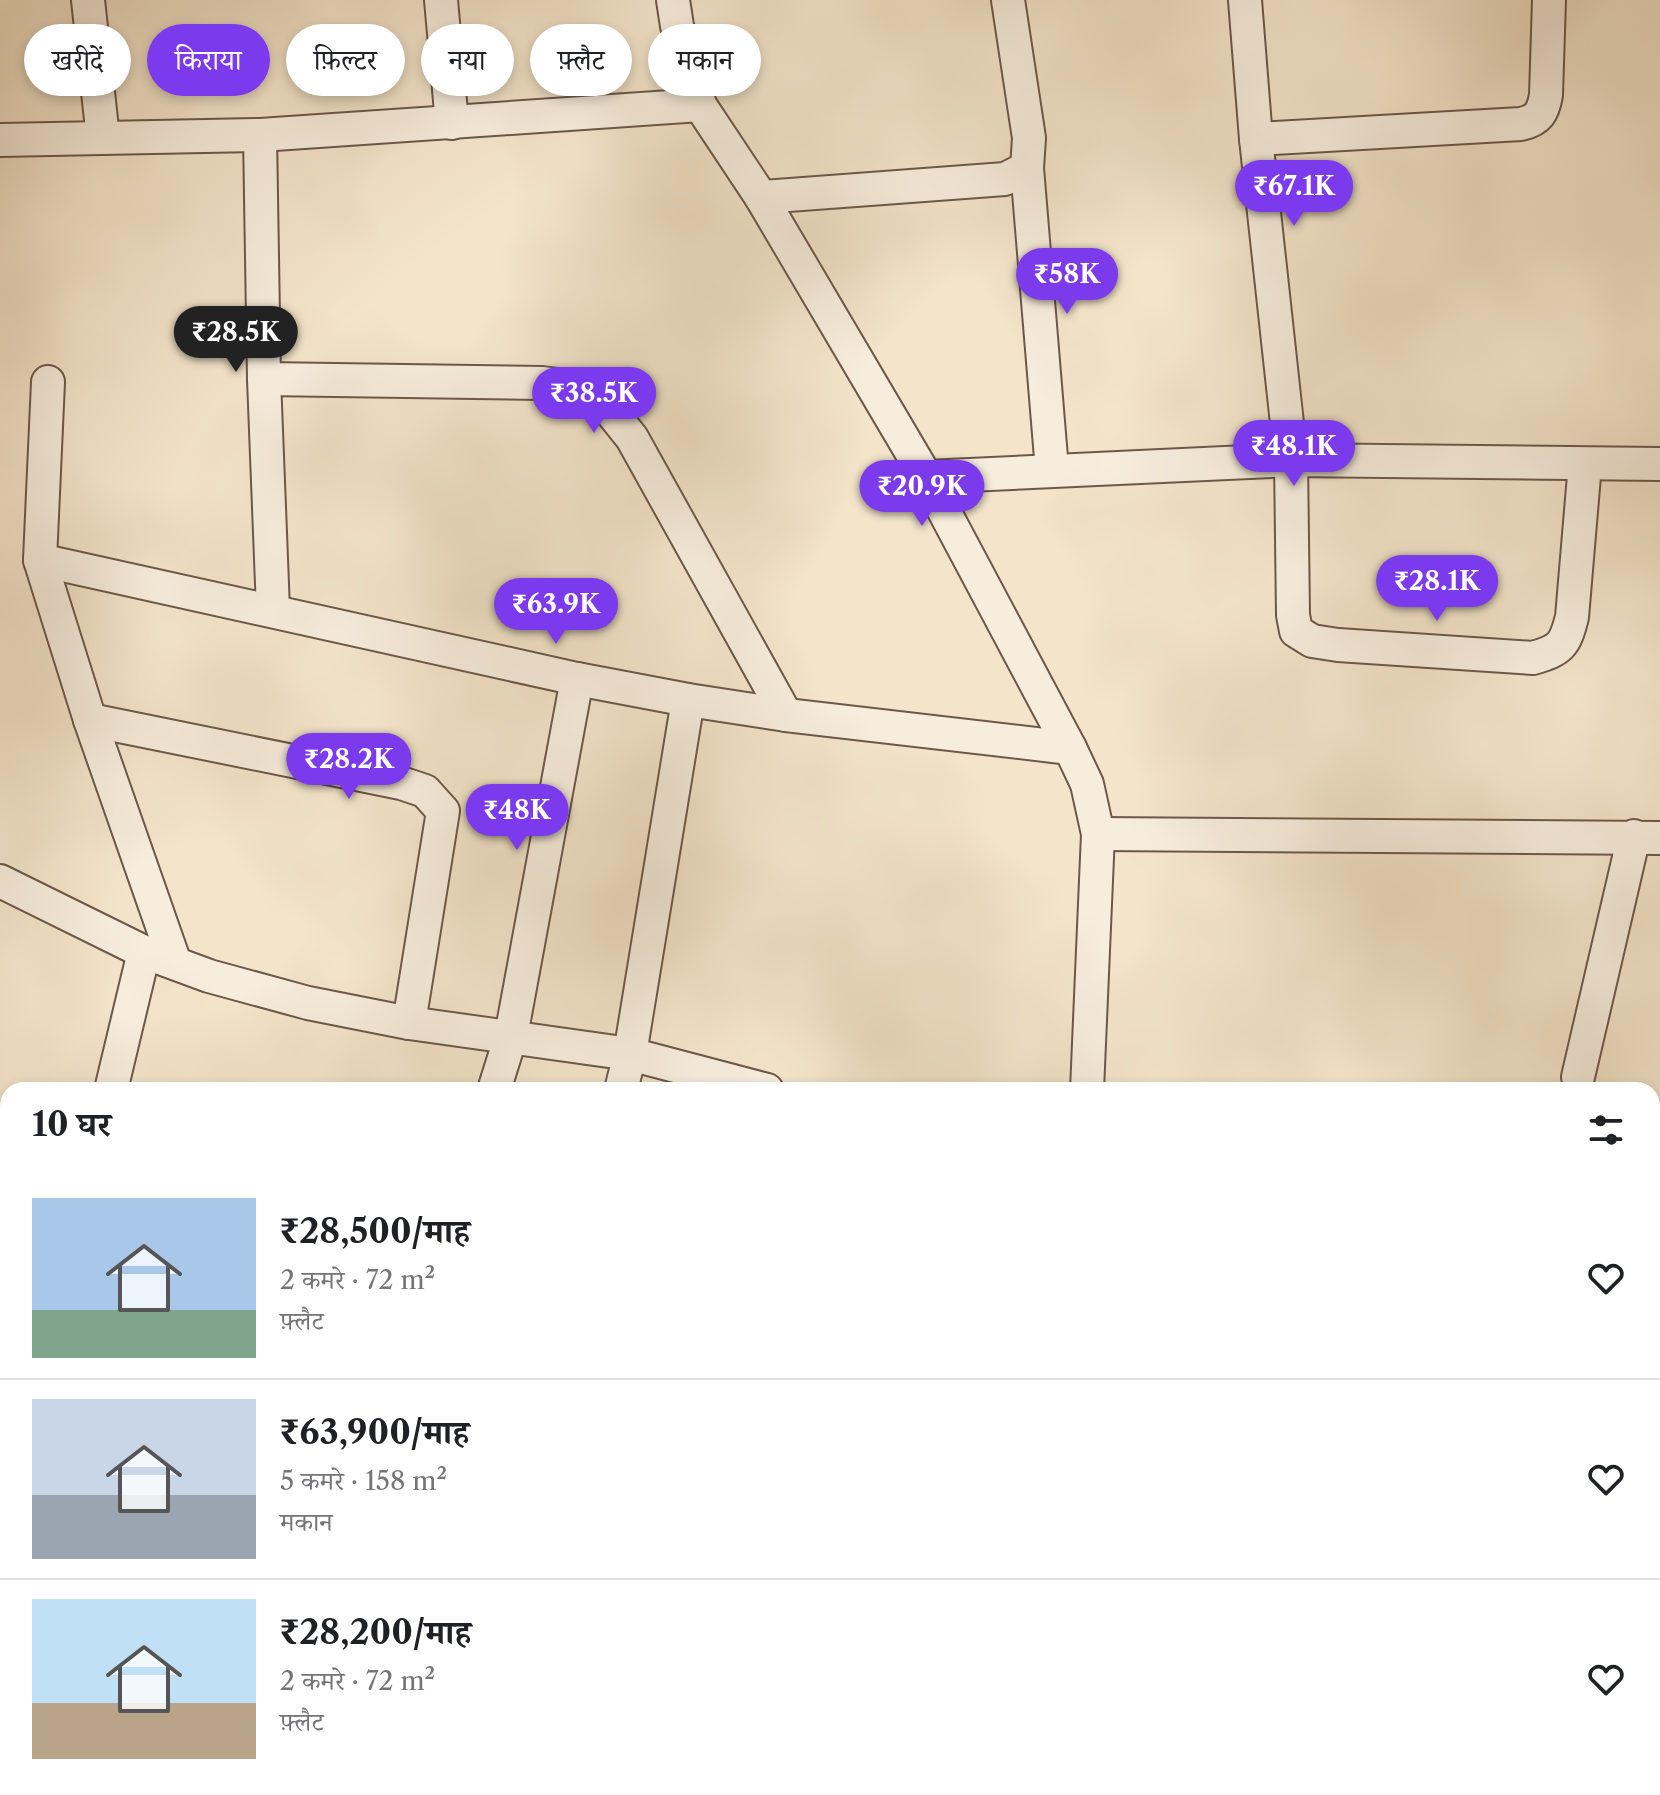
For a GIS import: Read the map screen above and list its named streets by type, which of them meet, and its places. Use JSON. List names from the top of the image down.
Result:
{
  "page": {
    "chip": [
      "खरीदें",
      "किराया",
      "फ़िल्टर",
      "नया",
      "फ़्लैट",
      "मकान"
    ],
    "price": [
      "₹67.1K",
      "₹58K",
      "₹28.5K",
      "₹38.5K",
      "₹48.1K",
      "₹20.9K",
      "₹28.1K",
      "₹63.9K",
      "₹28.2K",
      "₹48K"
    ],
    "heading": "10 घर",
    "list": [
      {
        "name": "₹28,500/माह",
        "note": "2 कमरे · 72 m² · फ़्लैट"
      },
      {
        "name": "₹63,900/माह",
        "note": "5 कमरे · 158 m² · मकान"
      },
      {
        "name": "₹28,200/माह",
        "note": "2 कमरे · 72 m² · फ़्लैट"
      }
    ]
  }
}
